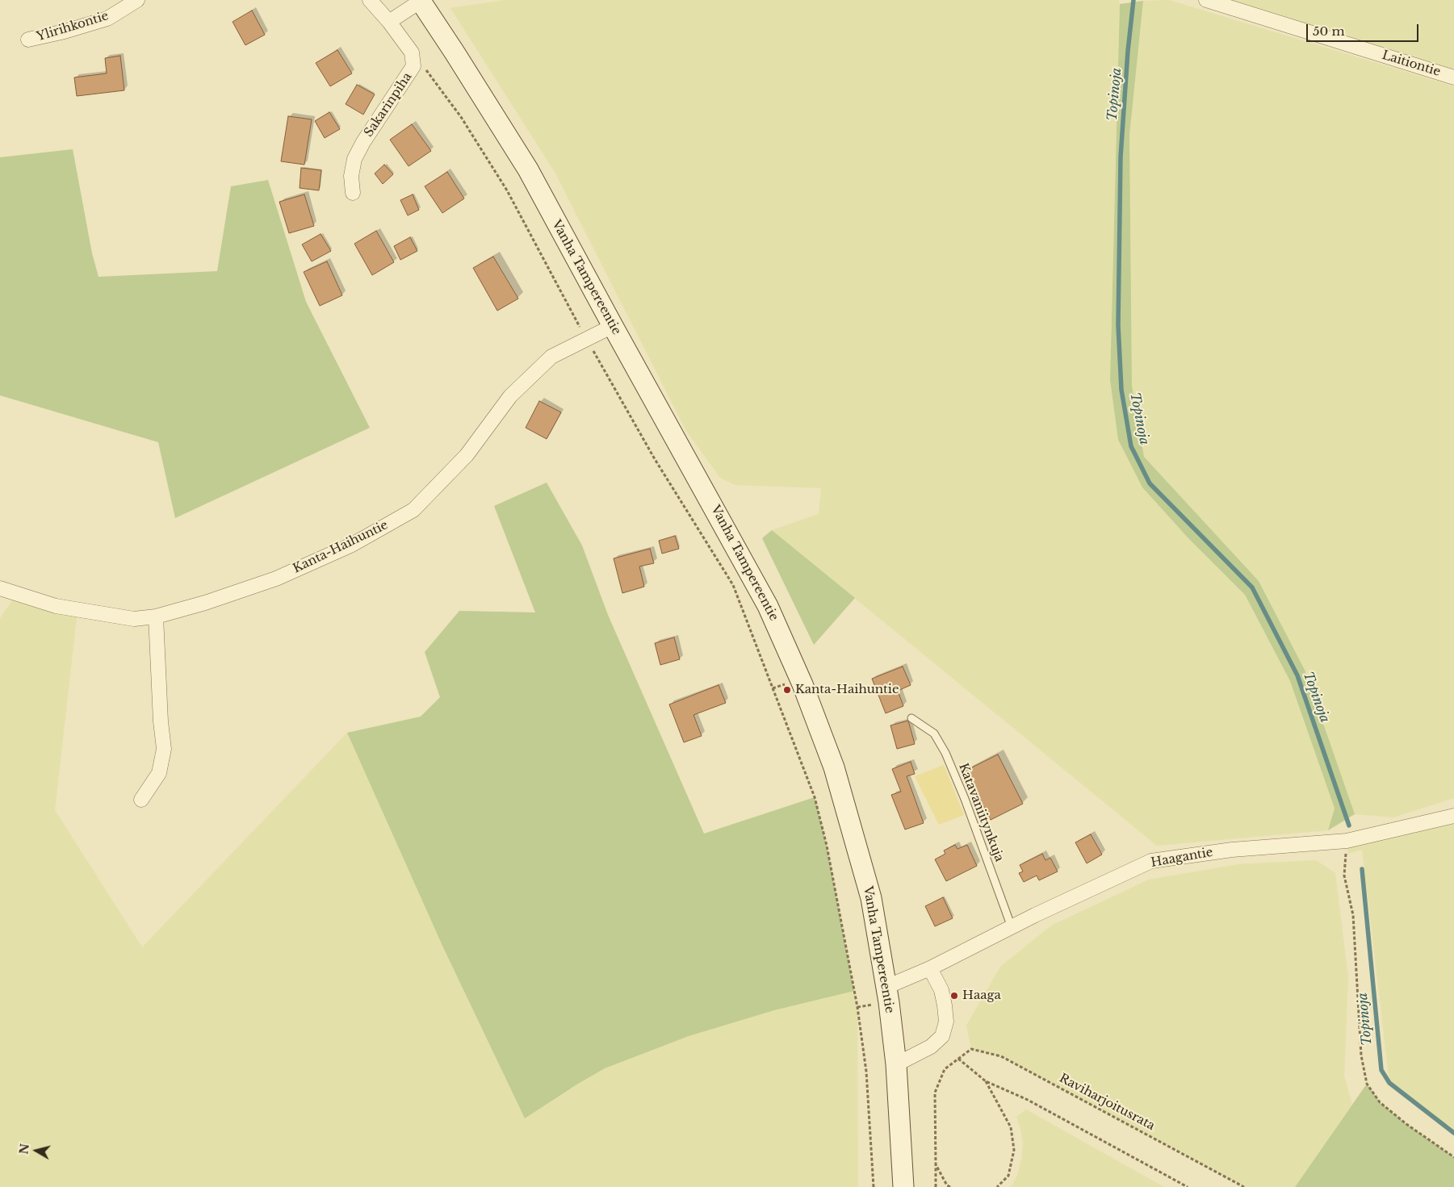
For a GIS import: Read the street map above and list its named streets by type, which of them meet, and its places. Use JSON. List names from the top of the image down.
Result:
{
  "streets": {
    "main road": ["Vanha Tampereentie"],
    "street": [
      "Ylirihkontie",
      "Laitiontie",
      "Sakarinpiha",
      "Kanta-Haihuntie",
      "Haagantie"
    ],
    "lane": ["Katavaniitynkuja"],
    "path": ["Raviharjoitusrata"]
  },
  "crossings": [
    ["Vanha Tampereentie", "Kanta-Haihuntie"],
    ["Vanha Tampereentie", "Haagantie"],
    ["Katavaniitynkuja", "Haagantie"]
  ],
  "water": ["Topinoja"],
  "places": ["Kanta-Haihuntie", "Haaga"],
  "scale_bar": "50 m",
  "north": "left"
}
